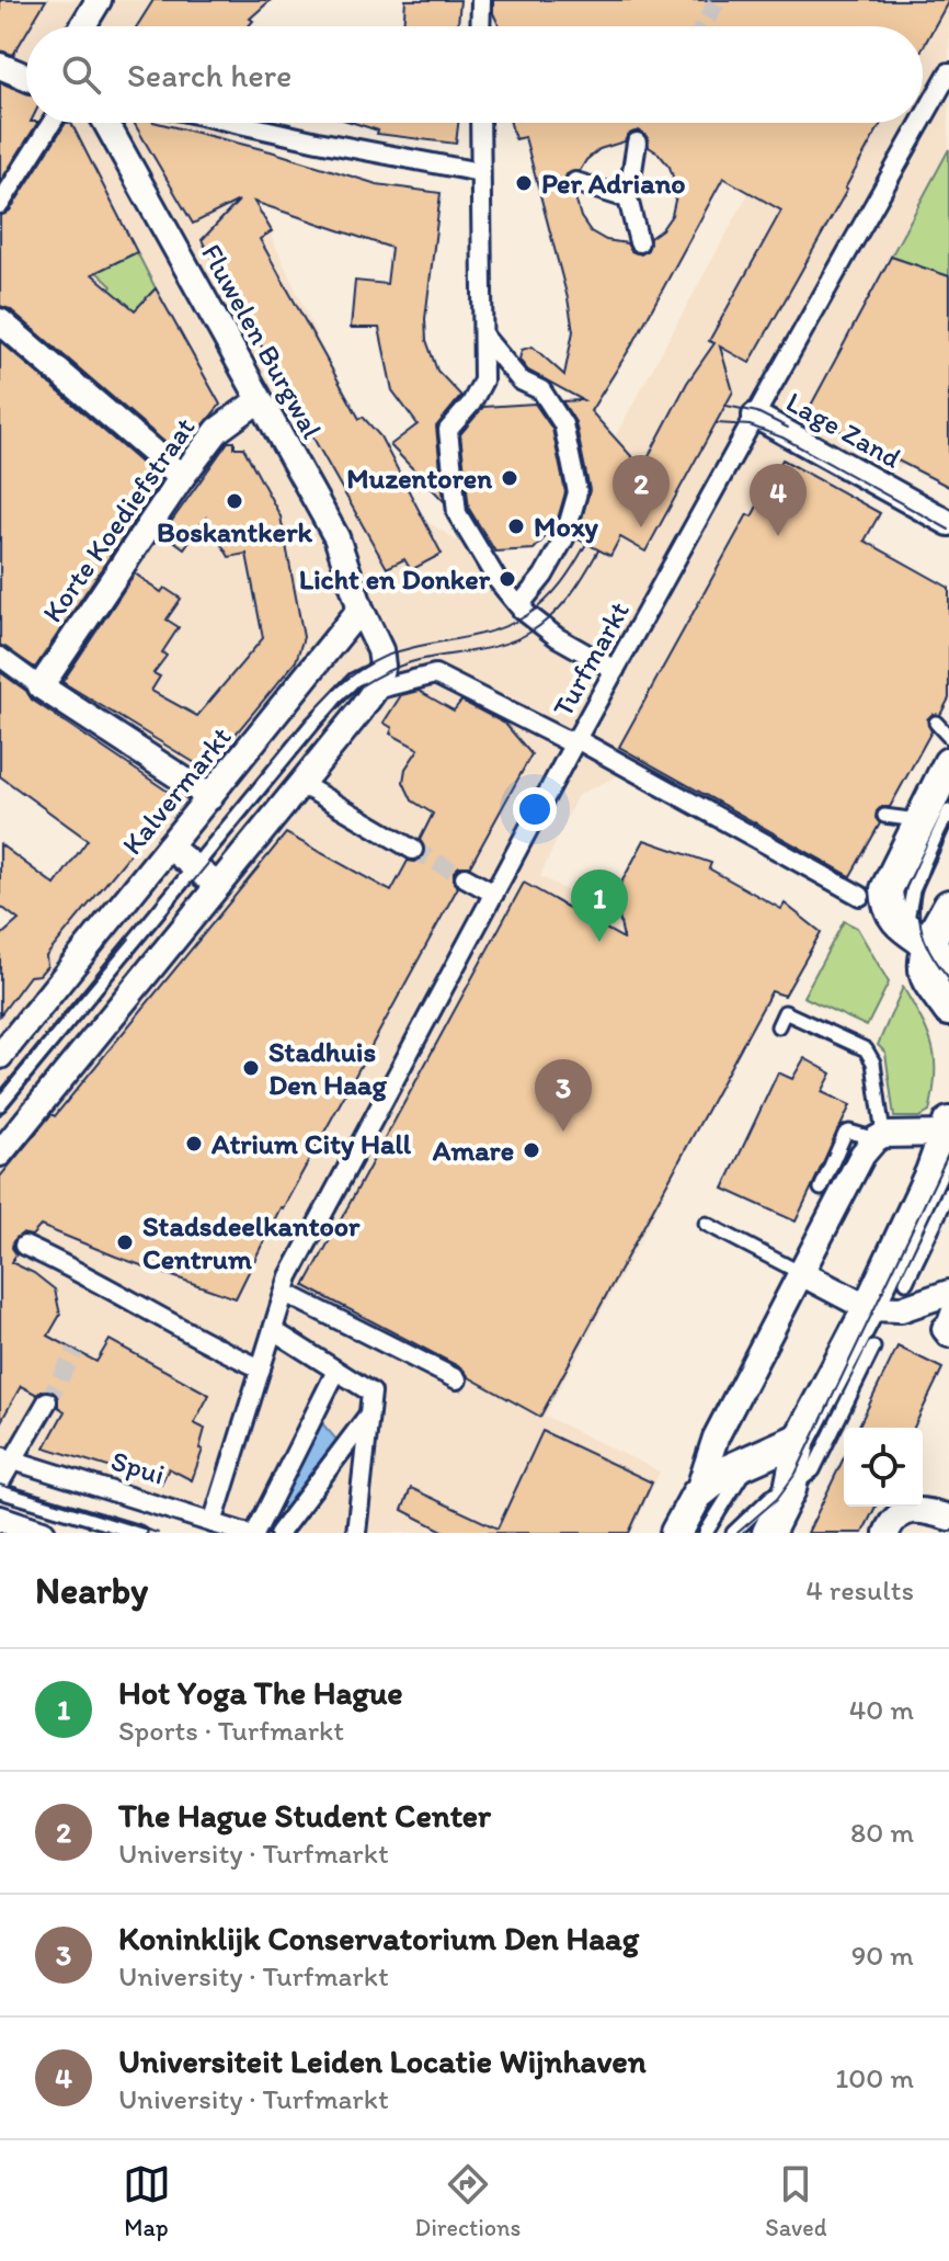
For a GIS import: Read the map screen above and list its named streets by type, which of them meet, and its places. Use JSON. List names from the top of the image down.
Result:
{
  "streets": {
    "street": [
      "Fluwelen Burgwal",
      "Lage Zand",
      "Korte Koediefstraat",
      "Turfmarkt",
      "Kalvermarkt",
      "Spui"
    ]
  },
  "crossings": [
    ["Fluwelen Burgwal", "Korte Koediefstraat"],
    ["Fluwelen Burgwal", "Kalvermarkt"],
    ["Lage Zand", "Turfmarkt"],
    ["Turfmarkt", "Spui"]
  ],
  "places": [
    "Per Adriano",
    "Muzentoren",
    "Boskantkerk",
    "Moxy",
    "Licht en Donker",
    "Stadhuis Den Haag",
    "Atrium City Hall",
    "Amare",
    "Stadsdeelkantoor Centrum"
  ],
  "page": {
    "search": "Search here",
    "pins": [
      "2",
      "4",
      "1",
      "3"
    ],
    "heading": ["Nearby", "4 results"],
    "list": [
      {
        "mark": "1",
        "name": "Hot Yoga The Hague",
        "note": "Sports · Turfmarkt",
        "value": "40 m"
      },
      {
        "mark": "2",
        "name": "The Hague Student Center",
        "note": "University · Turfmarkt",
        "value": "80 m"
      },
      {
        "mark": "3",
        "name": "Koninklijk Conservatorium Den Haag",
        "note": "University · Turfmarkt",
        "value": "90 m"
      },
      {
        "mark": "4",
        "name": "Universiteit Leiden Locatie Wijnhaven",
        "note": "University · Turfmarkt",
        "value": "100 m"
      }
    ],
    "nav": ["Map", "Directions", "Saved"]
  }
}
